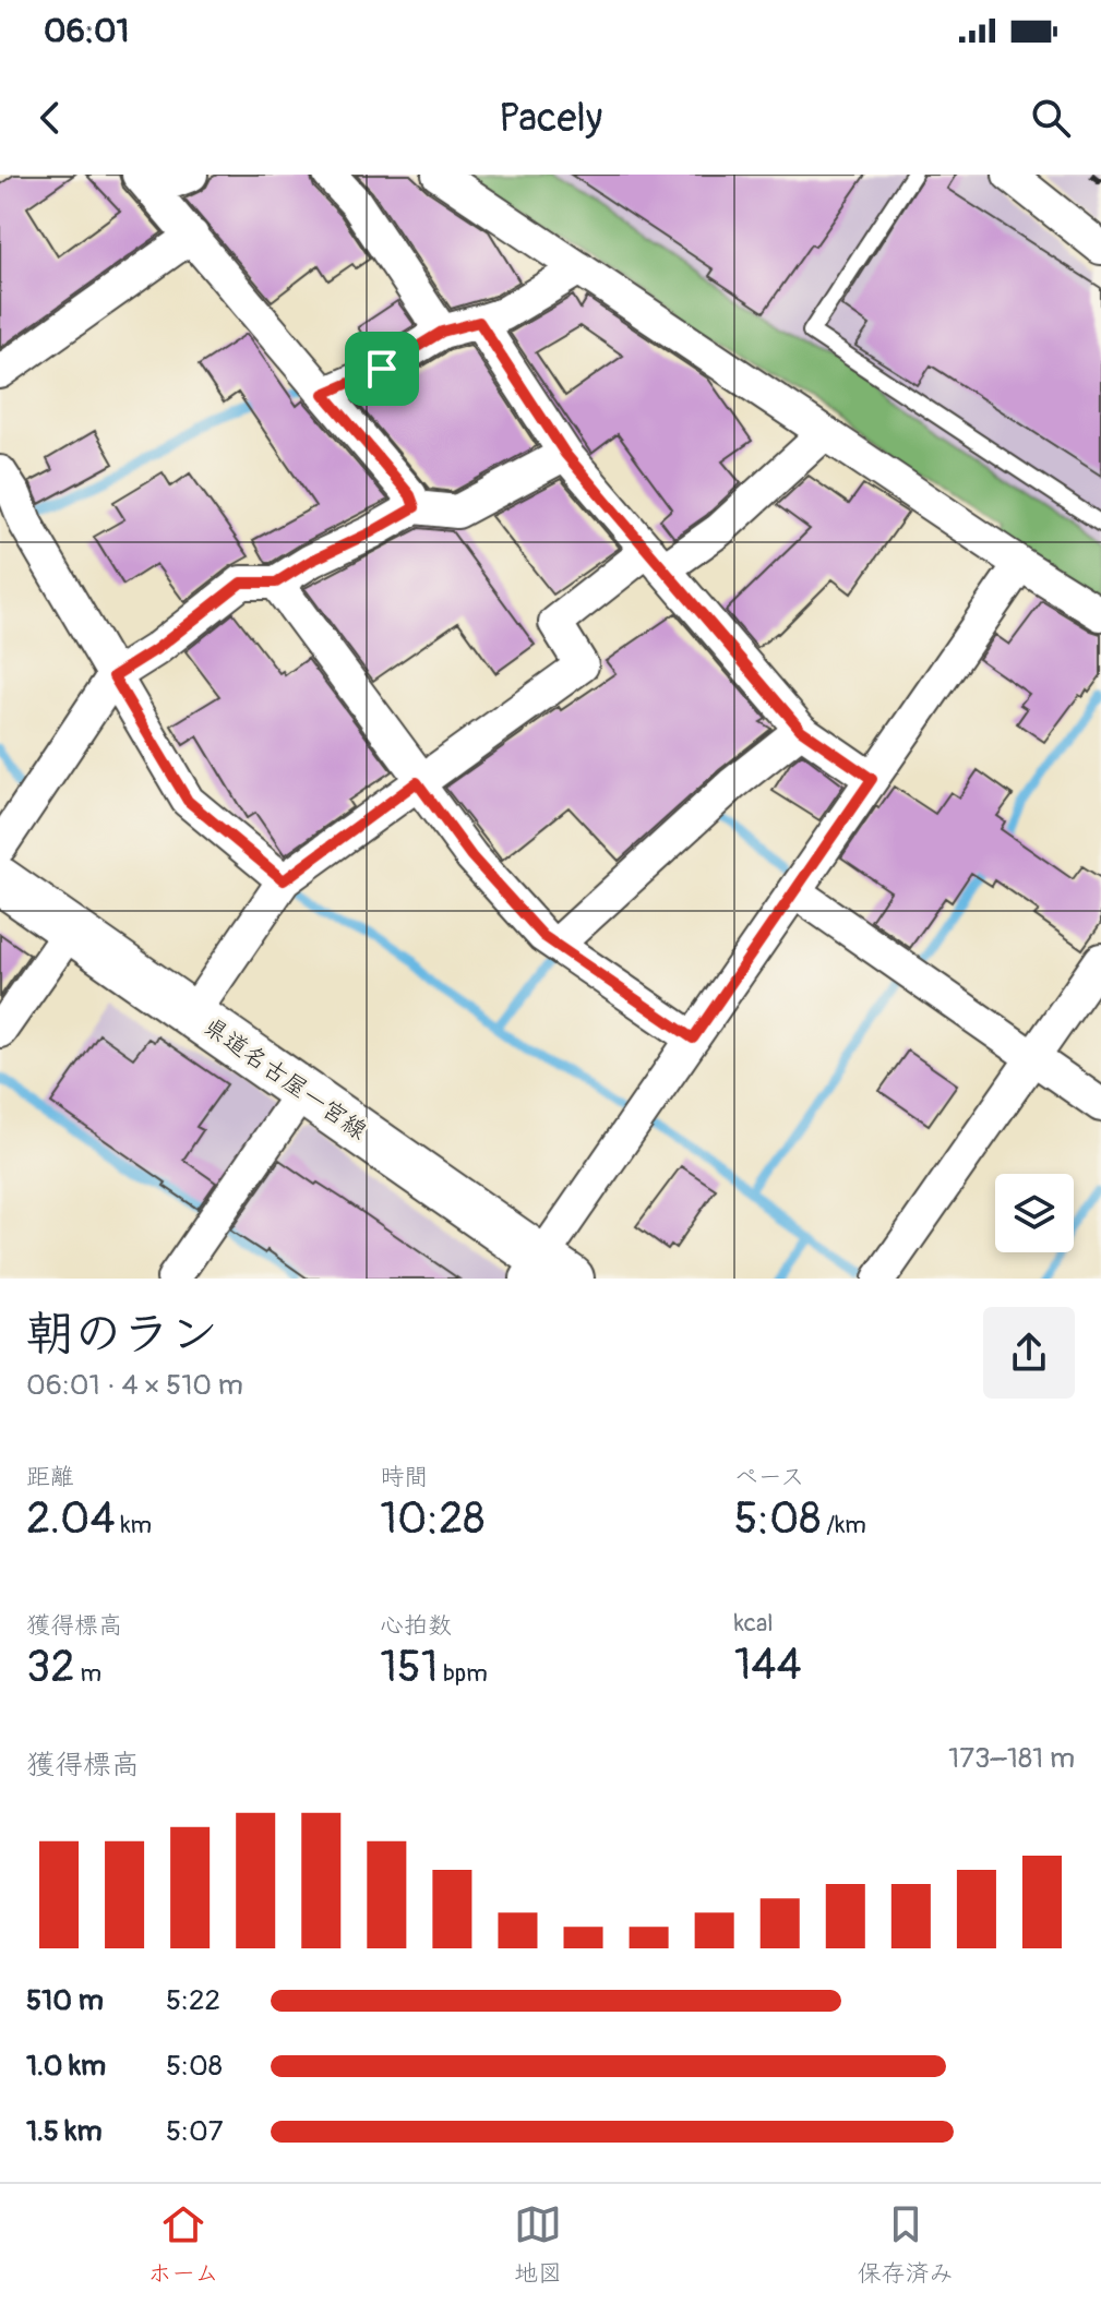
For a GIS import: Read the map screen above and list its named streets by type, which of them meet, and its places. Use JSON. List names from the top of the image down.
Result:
{
  "streets": {
    "main road": ["県道名古屋一宮線"]
  },
  "page": {
    "status": "06:01",
    "header": "Pacely",
    "heading": ["朝のラン", "06:01 · 4 × 510 m"],
    "stats": [
      ["距離", "2.04 km"],
      ["時間", "10:28"],
      ["ペース", "5:08 /km"],
      ["獲得標高", "32 m"],
      ["心拍数", "151 bpm"],
      ["kcal", "144"]
    ],
    "chart": ["獲得標高", "173–181 m"],
    "list": [
      {
        "name": "510 m",
        "note": "5:22"
      },
      {
        "name": "1.0 km",
        "note": "5:08"
      },
      {
        "name": "1.5 km",
        "note": "5:07"
      }
    ],
    "tabs": ["ホーム", "地図", "保存済み"]
  }
}
